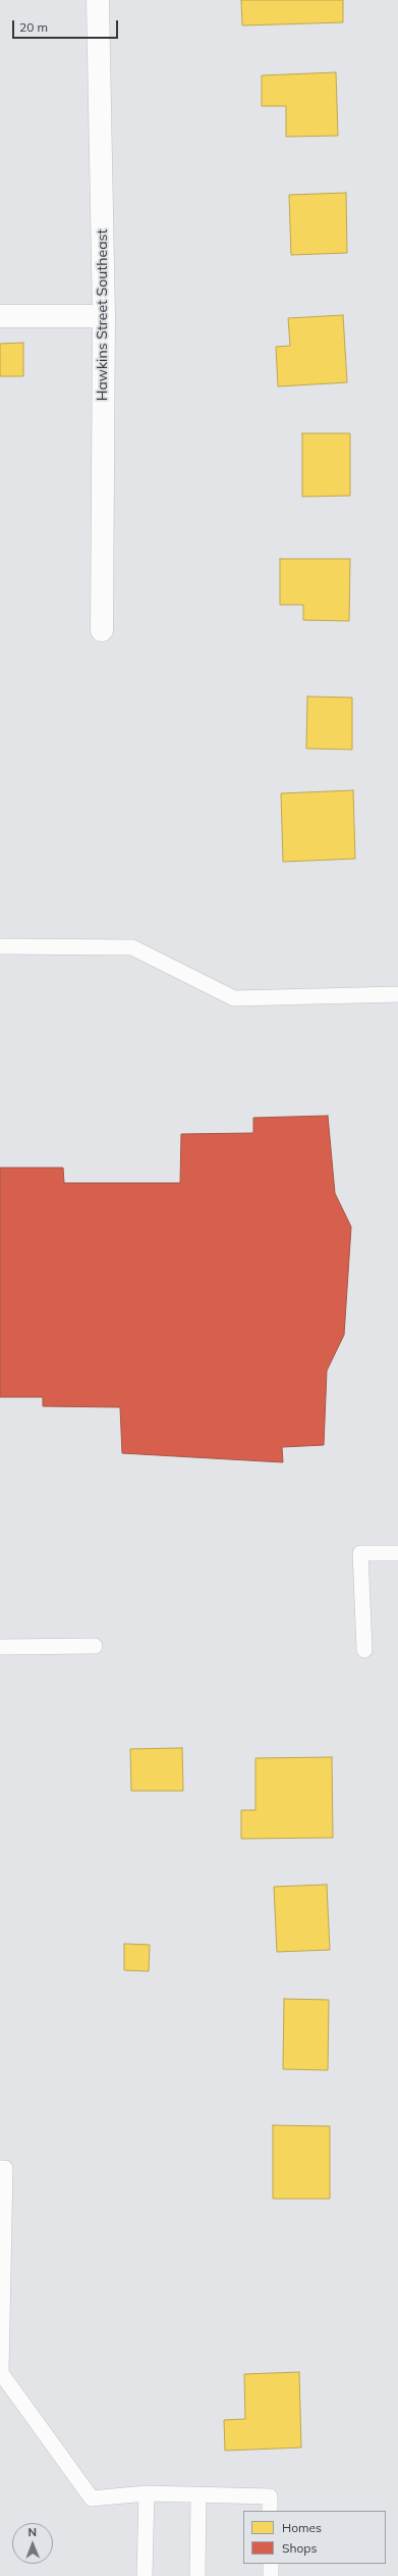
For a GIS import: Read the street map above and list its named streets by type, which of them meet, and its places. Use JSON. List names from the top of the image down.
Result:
{
  "streets": {
    "street": ["Hawkins Street Southeast"]
  },
  "legend": ["Homes", "Shops"],
  "scale_bar": "20 m",
  "north": "top"
}
